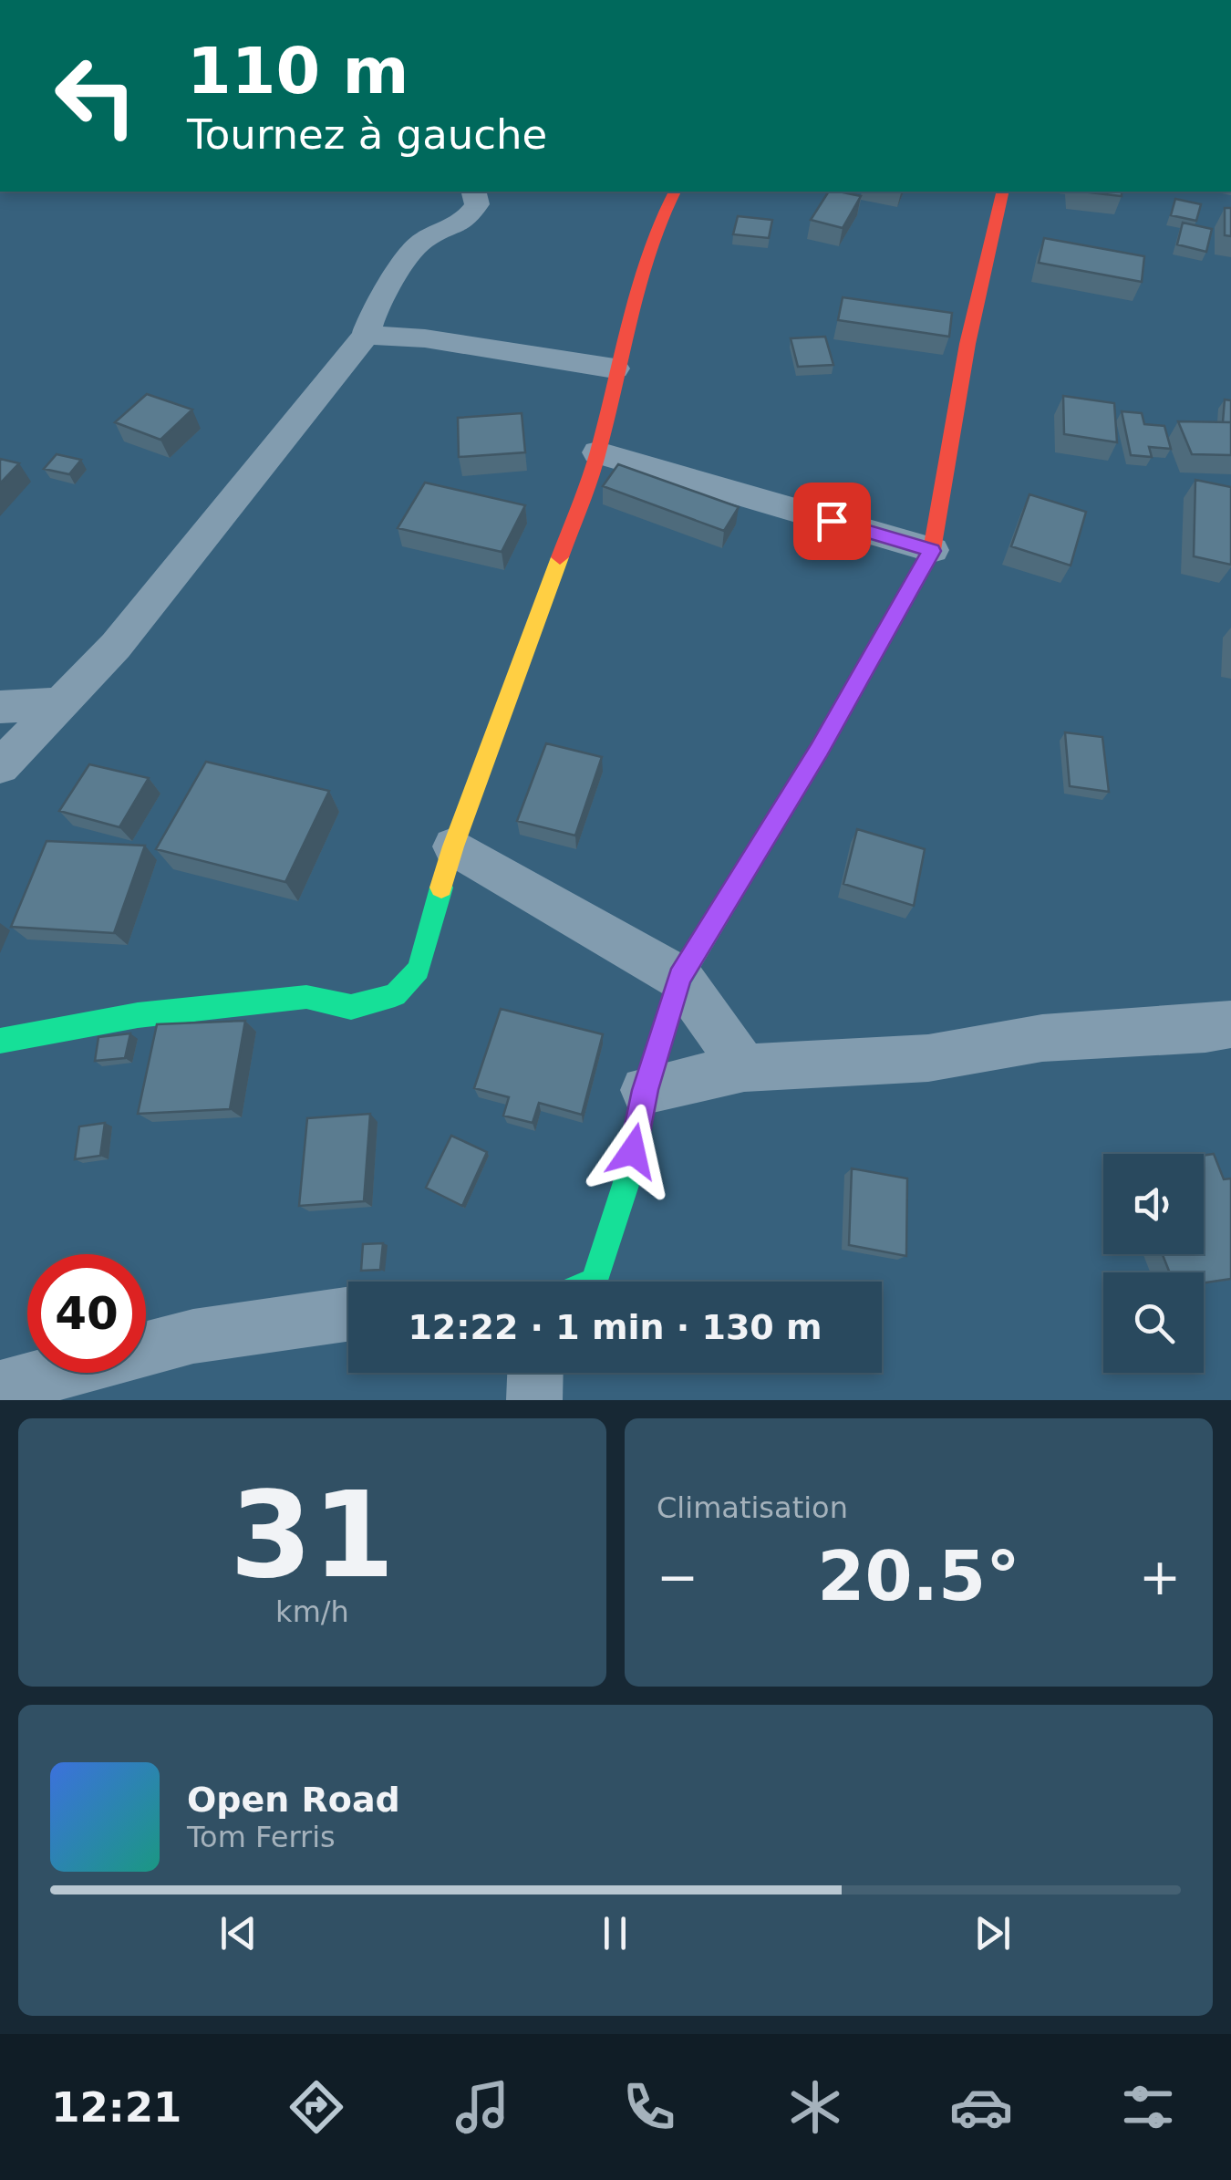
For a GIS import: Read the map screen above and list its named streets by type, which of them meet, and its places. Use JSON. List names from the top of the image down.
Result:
{
  "page": {
    "turn": ["110 m", "Tournez à gauche"],
    "limit": "40",
    "trip": "12:22 · 1 min · 130 m",
    "tile": [
      ["31", "km/h"],
      "Climatisation"
    ],
    "heat": ["−", "20.5°", "+"],
    "song": ["Open Road", "Tom Ferris"],
    "tabs": "12:21"
  }
}
